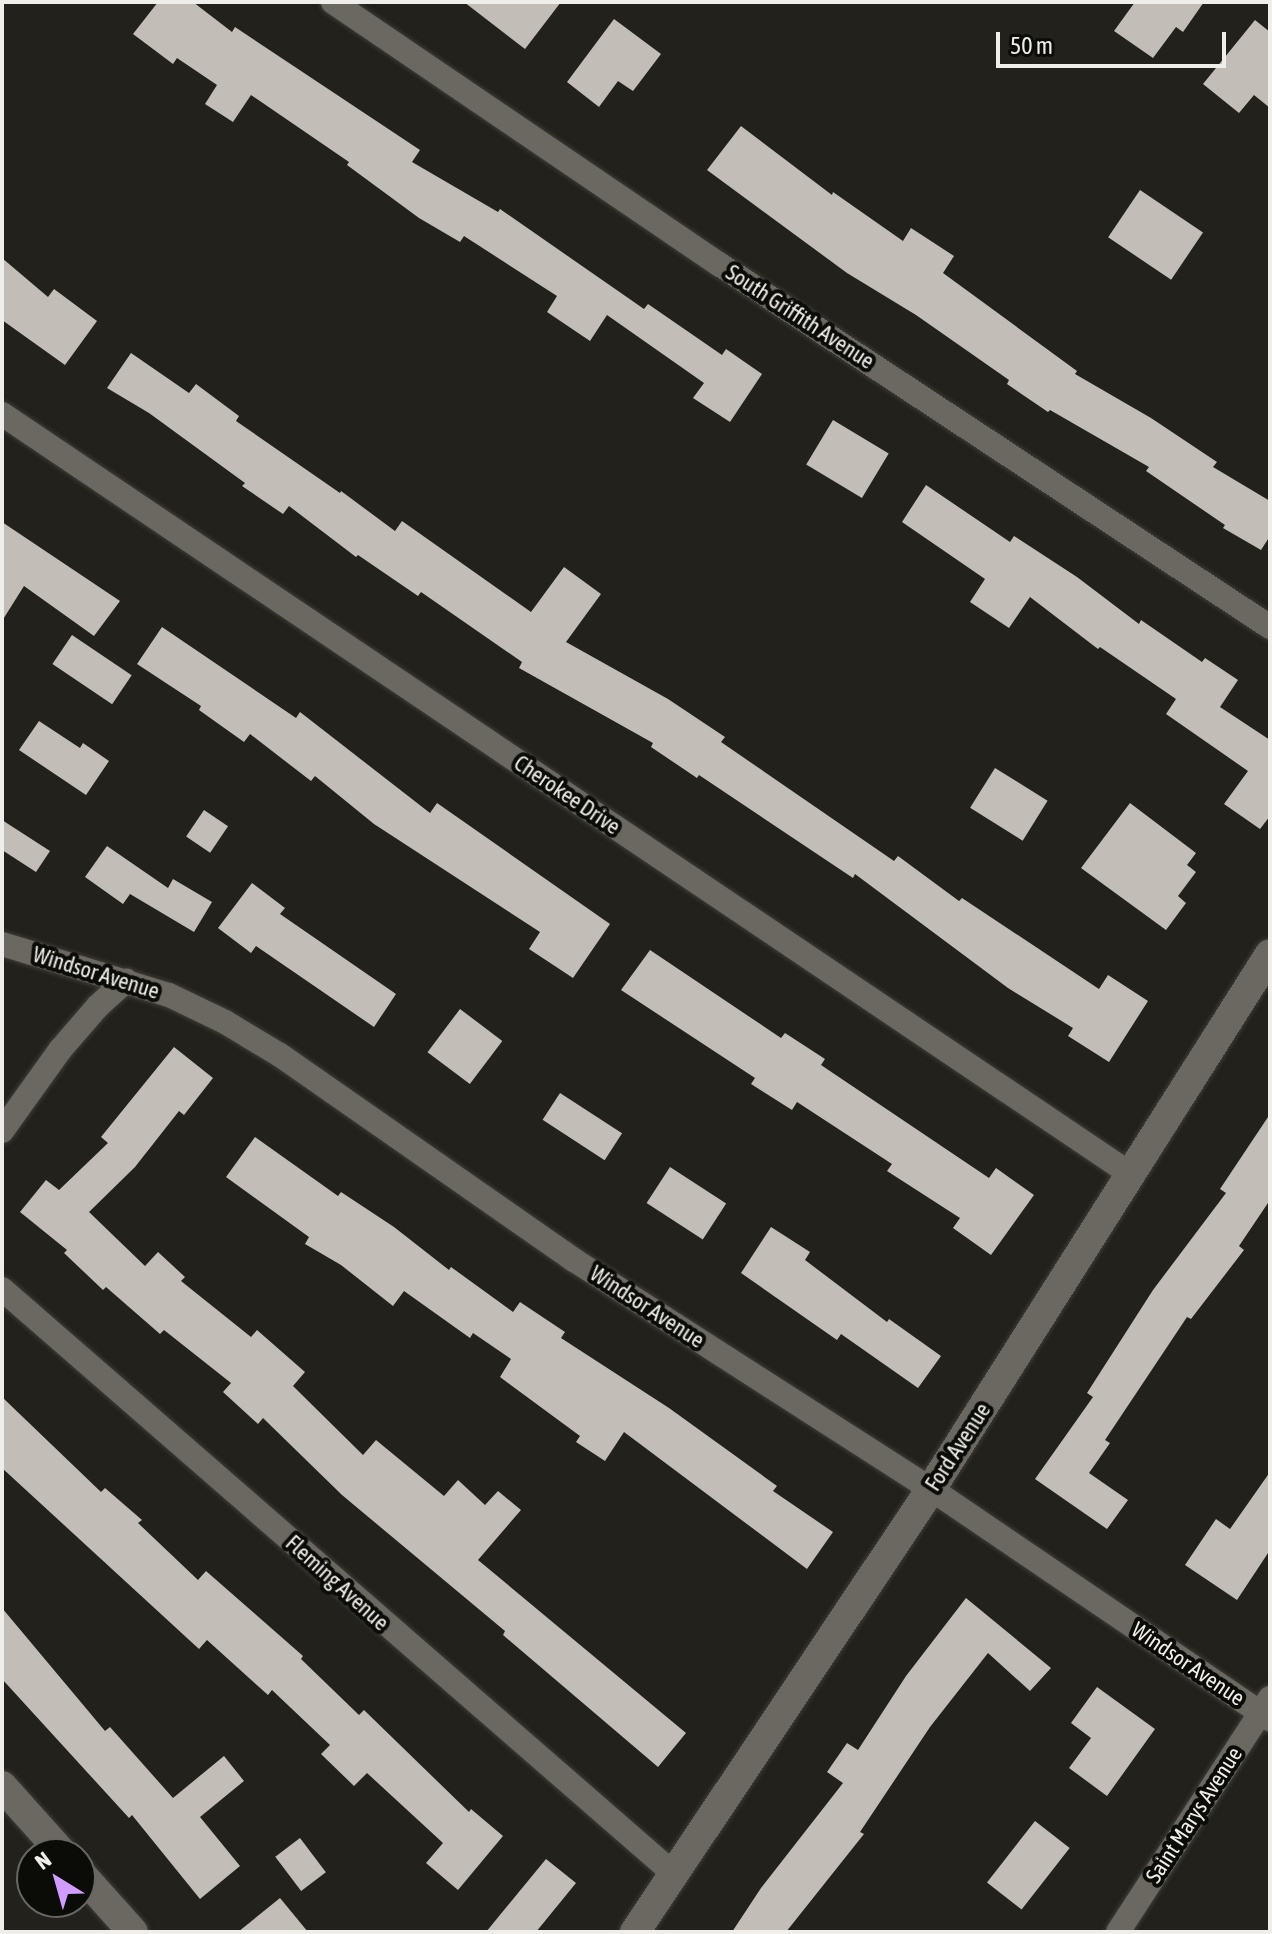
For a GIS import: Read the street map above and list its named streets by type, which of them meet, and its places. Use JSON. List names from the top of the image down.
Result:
{
  "streets": {
    "street": [
      "South Griffith Avenue",
      "Cherokee Drive",
      "Windsor Avenue",
      "Ford Avenue",
      "Fleming Avenue",
      "Saint Marys Avenue"
    ]
  },
  "crossings": [
    ["Cherokee Drive", "Ford Avenue"],
    ["Windsor Avenue", "Ford Avenue"],
    ["Windsor Avenue", "Saint Marys Avenue"],
    ["Ford Avenue", "Fleming Avenue"]
  ],
  "scale_bar": "50 m",
  "north": "top left"
}
